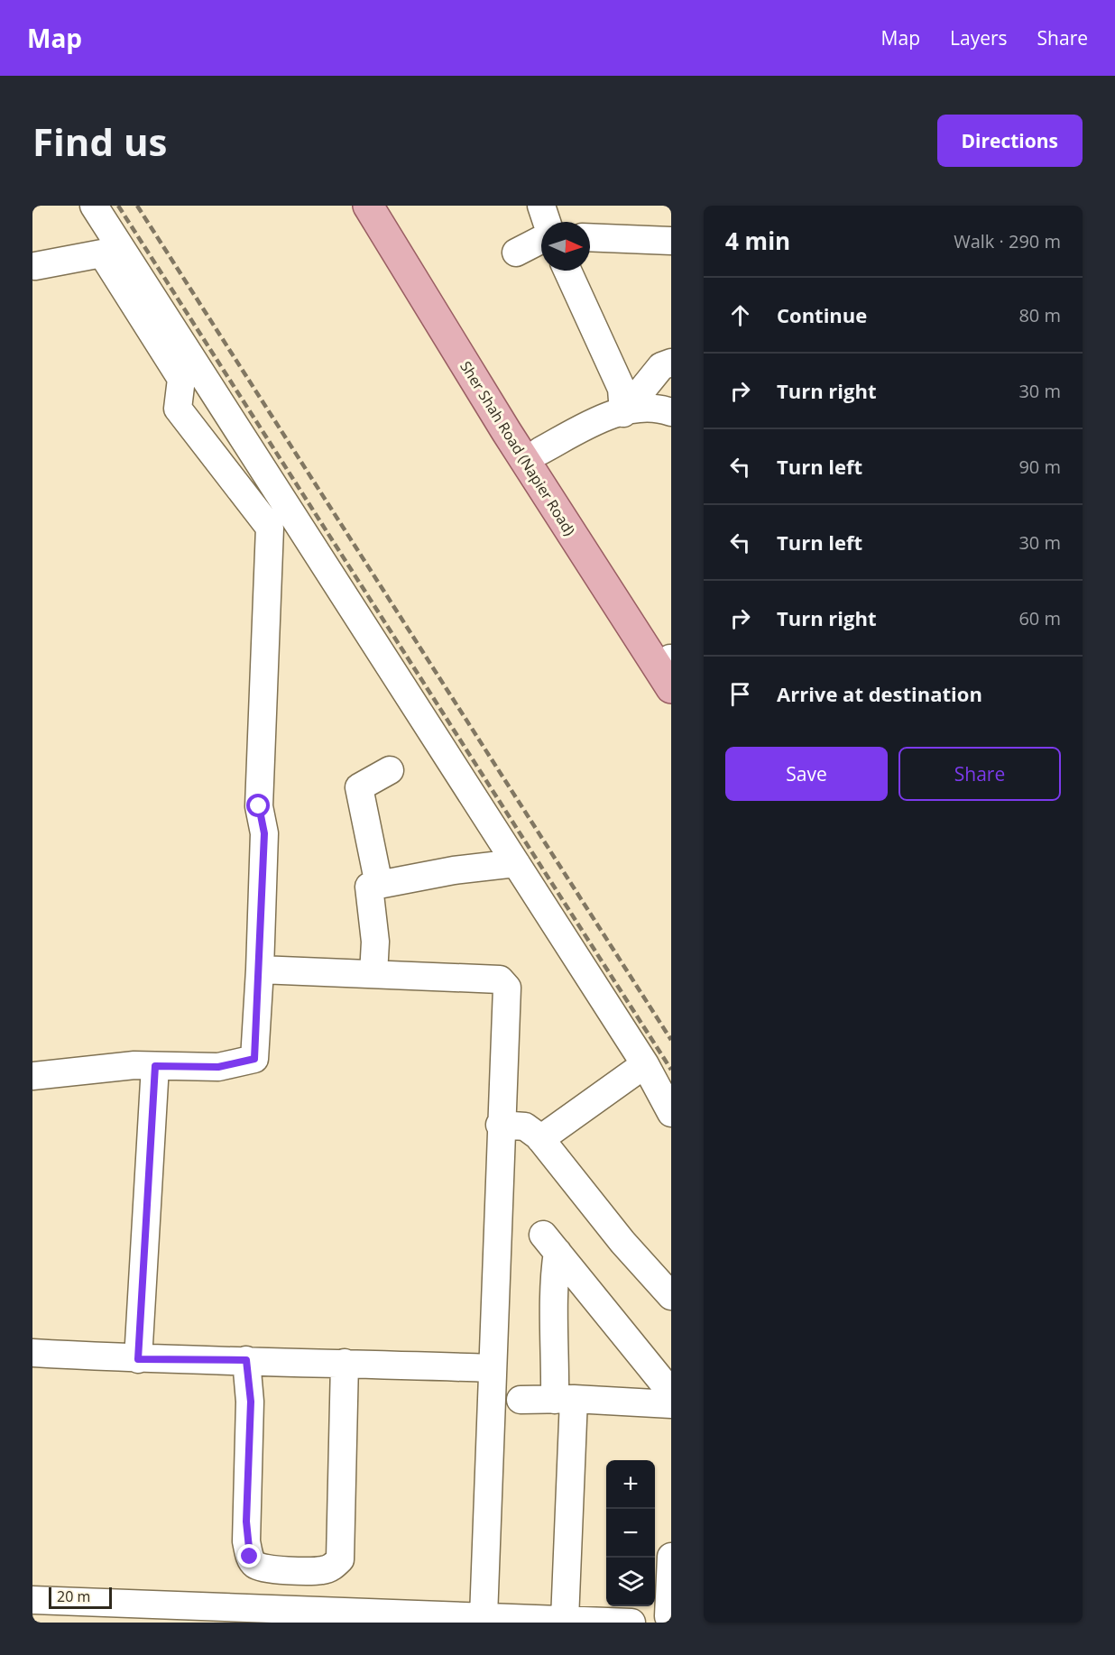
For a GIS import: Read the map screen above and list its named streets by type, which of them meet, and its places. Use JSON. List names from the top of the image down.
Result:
{
  "streets": {
    "main road": ["Sher Shah Road (Napier Road)"]
  },
  "scale_bar": "20 m",
  "north": "right",
  "page": {
    "header": "Map",
    "nav": ["Map", "Layers", "Share"],
    "buttons": [
      "Directions",
      ["Save", "Share"]
    ],
    "title": "Find us",
    "heading": ["4 min", "Walk · 290 m"],
    "list": [
      ["Continue", "80 m"],
      ["Turn right", "30 m"],
      ["Turn left", "90 m"],
      ["Turn left", "30 m"],
      ["Turn right", "60 m"],
      "Arrive at destination"
    ],
    "map_buttons": ["+", "−"],
    "scale": "20 m"
  }
}
